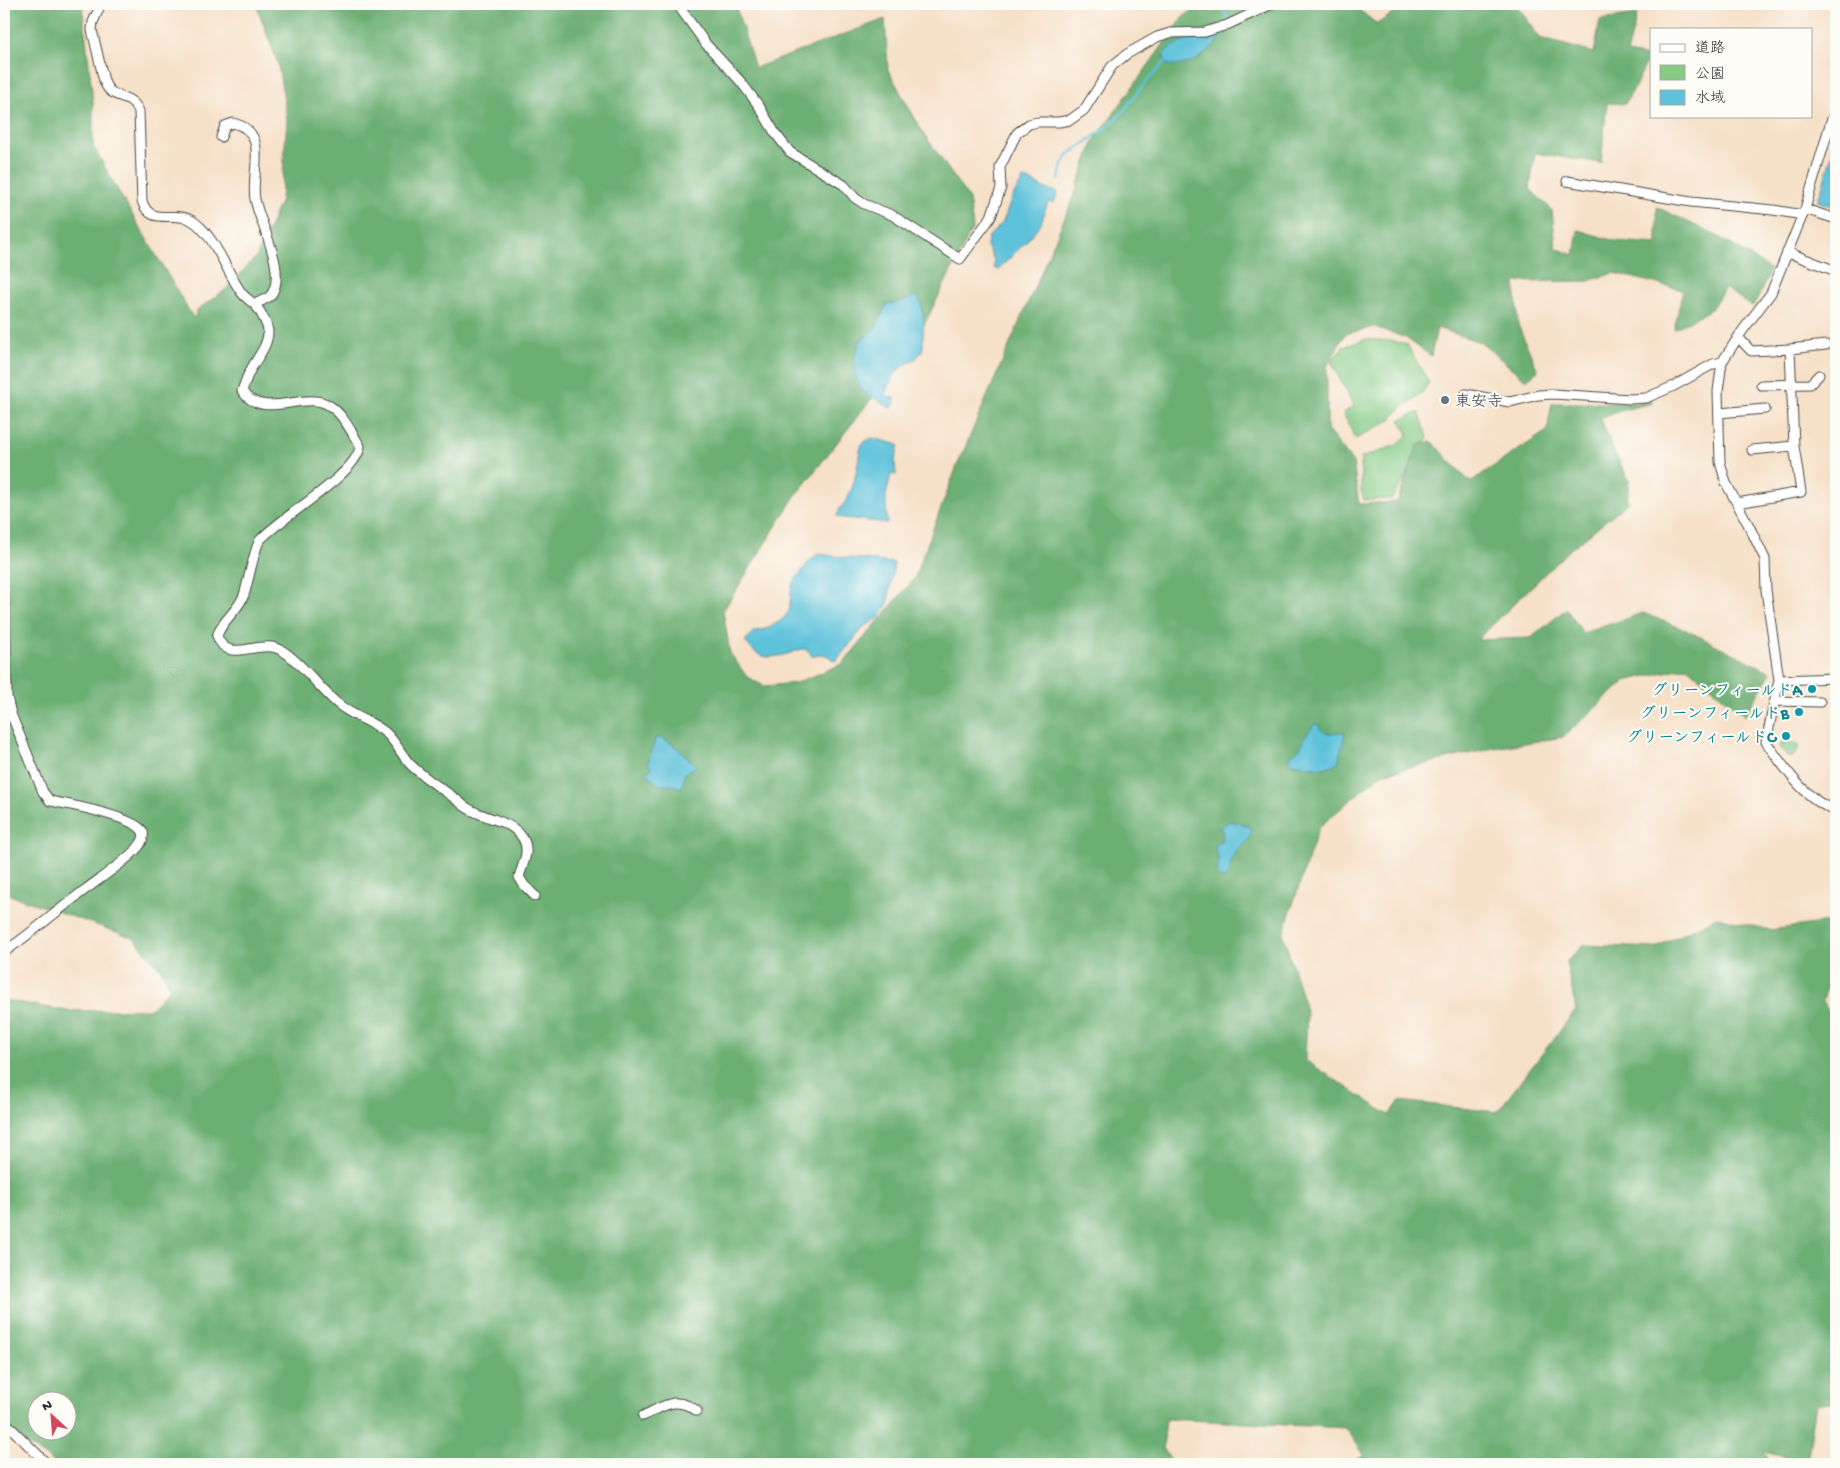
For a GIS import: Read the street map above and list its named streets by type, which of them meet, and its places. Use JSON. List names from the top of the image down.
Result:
{
  "places": [
    "東安寺",
    "グリーンフィールドA",
    "グリーンフィールドB",
    "グリーンフィールドC"
  ],
  "legend": ["道路", "公園", "水域"],
  "north": "top left"
}
